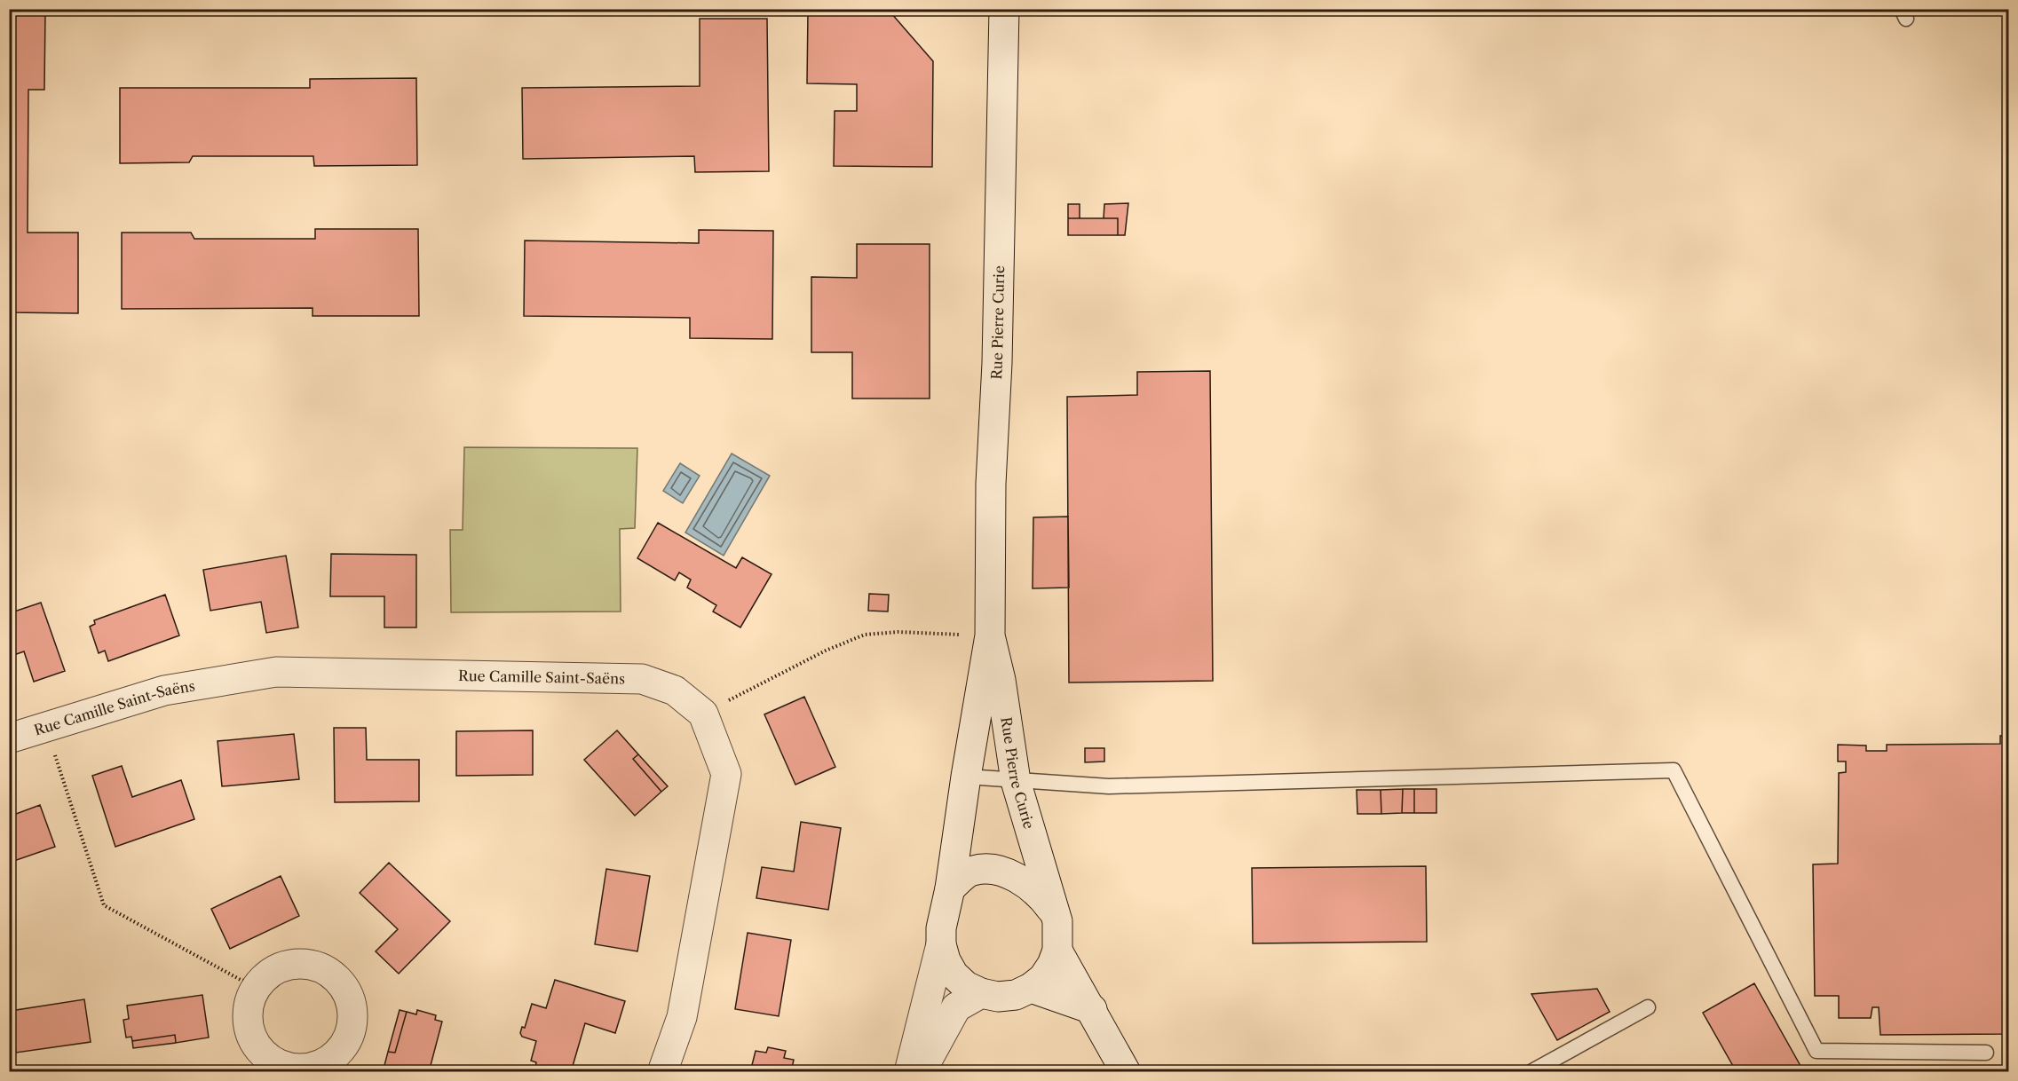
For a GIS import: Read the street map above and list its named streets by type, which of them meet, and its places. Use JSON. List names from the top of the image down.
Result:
{
  "streets": {
    "street": ["Rue Pierre Curie", "Rue Camille Saint-Saëns"]
  }
}
